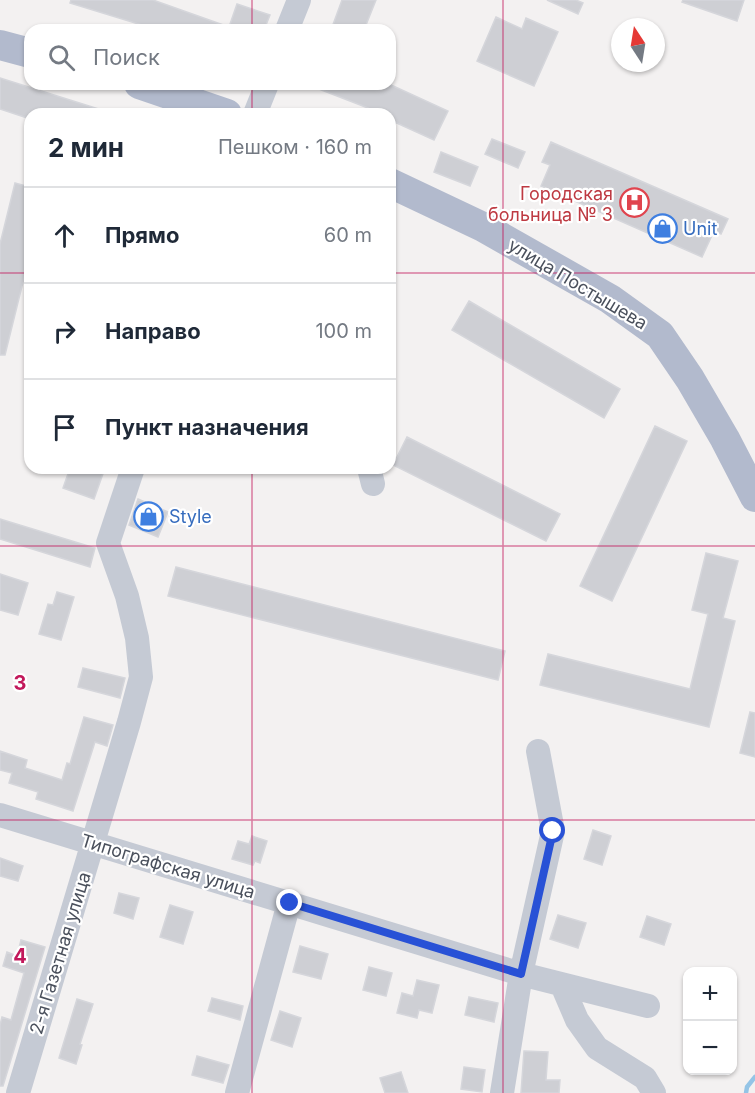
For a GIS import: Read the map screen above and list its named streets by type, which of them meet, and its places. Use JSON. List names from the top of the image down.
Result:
{
  "streets": {
    "main road": ["улица Постышева"],
    "street": ["Типографская улица", "2-я Газетная улица"]
  },
  "crossings": [
    ["Типографская улица", "2-я Газетная улица"]
  ],
  "places": {
    "hospital": ["Городская больница № 3"],
    "shop": ["Unit", "Style"]
  },
  "north": "top",
  "page": {
    "search": "Поиск",
    "heading": ["2 мин", "Пешком · 160 m"],
    "list": [
      ["Прямо", "60 m"],
      ["Направо", "100 m"],
      "Пункт назначения"
    ],
    "map_buttons": ["+", "−"]
  },
  "grid": {
    "rows": ["3", "4"]
  }
}
